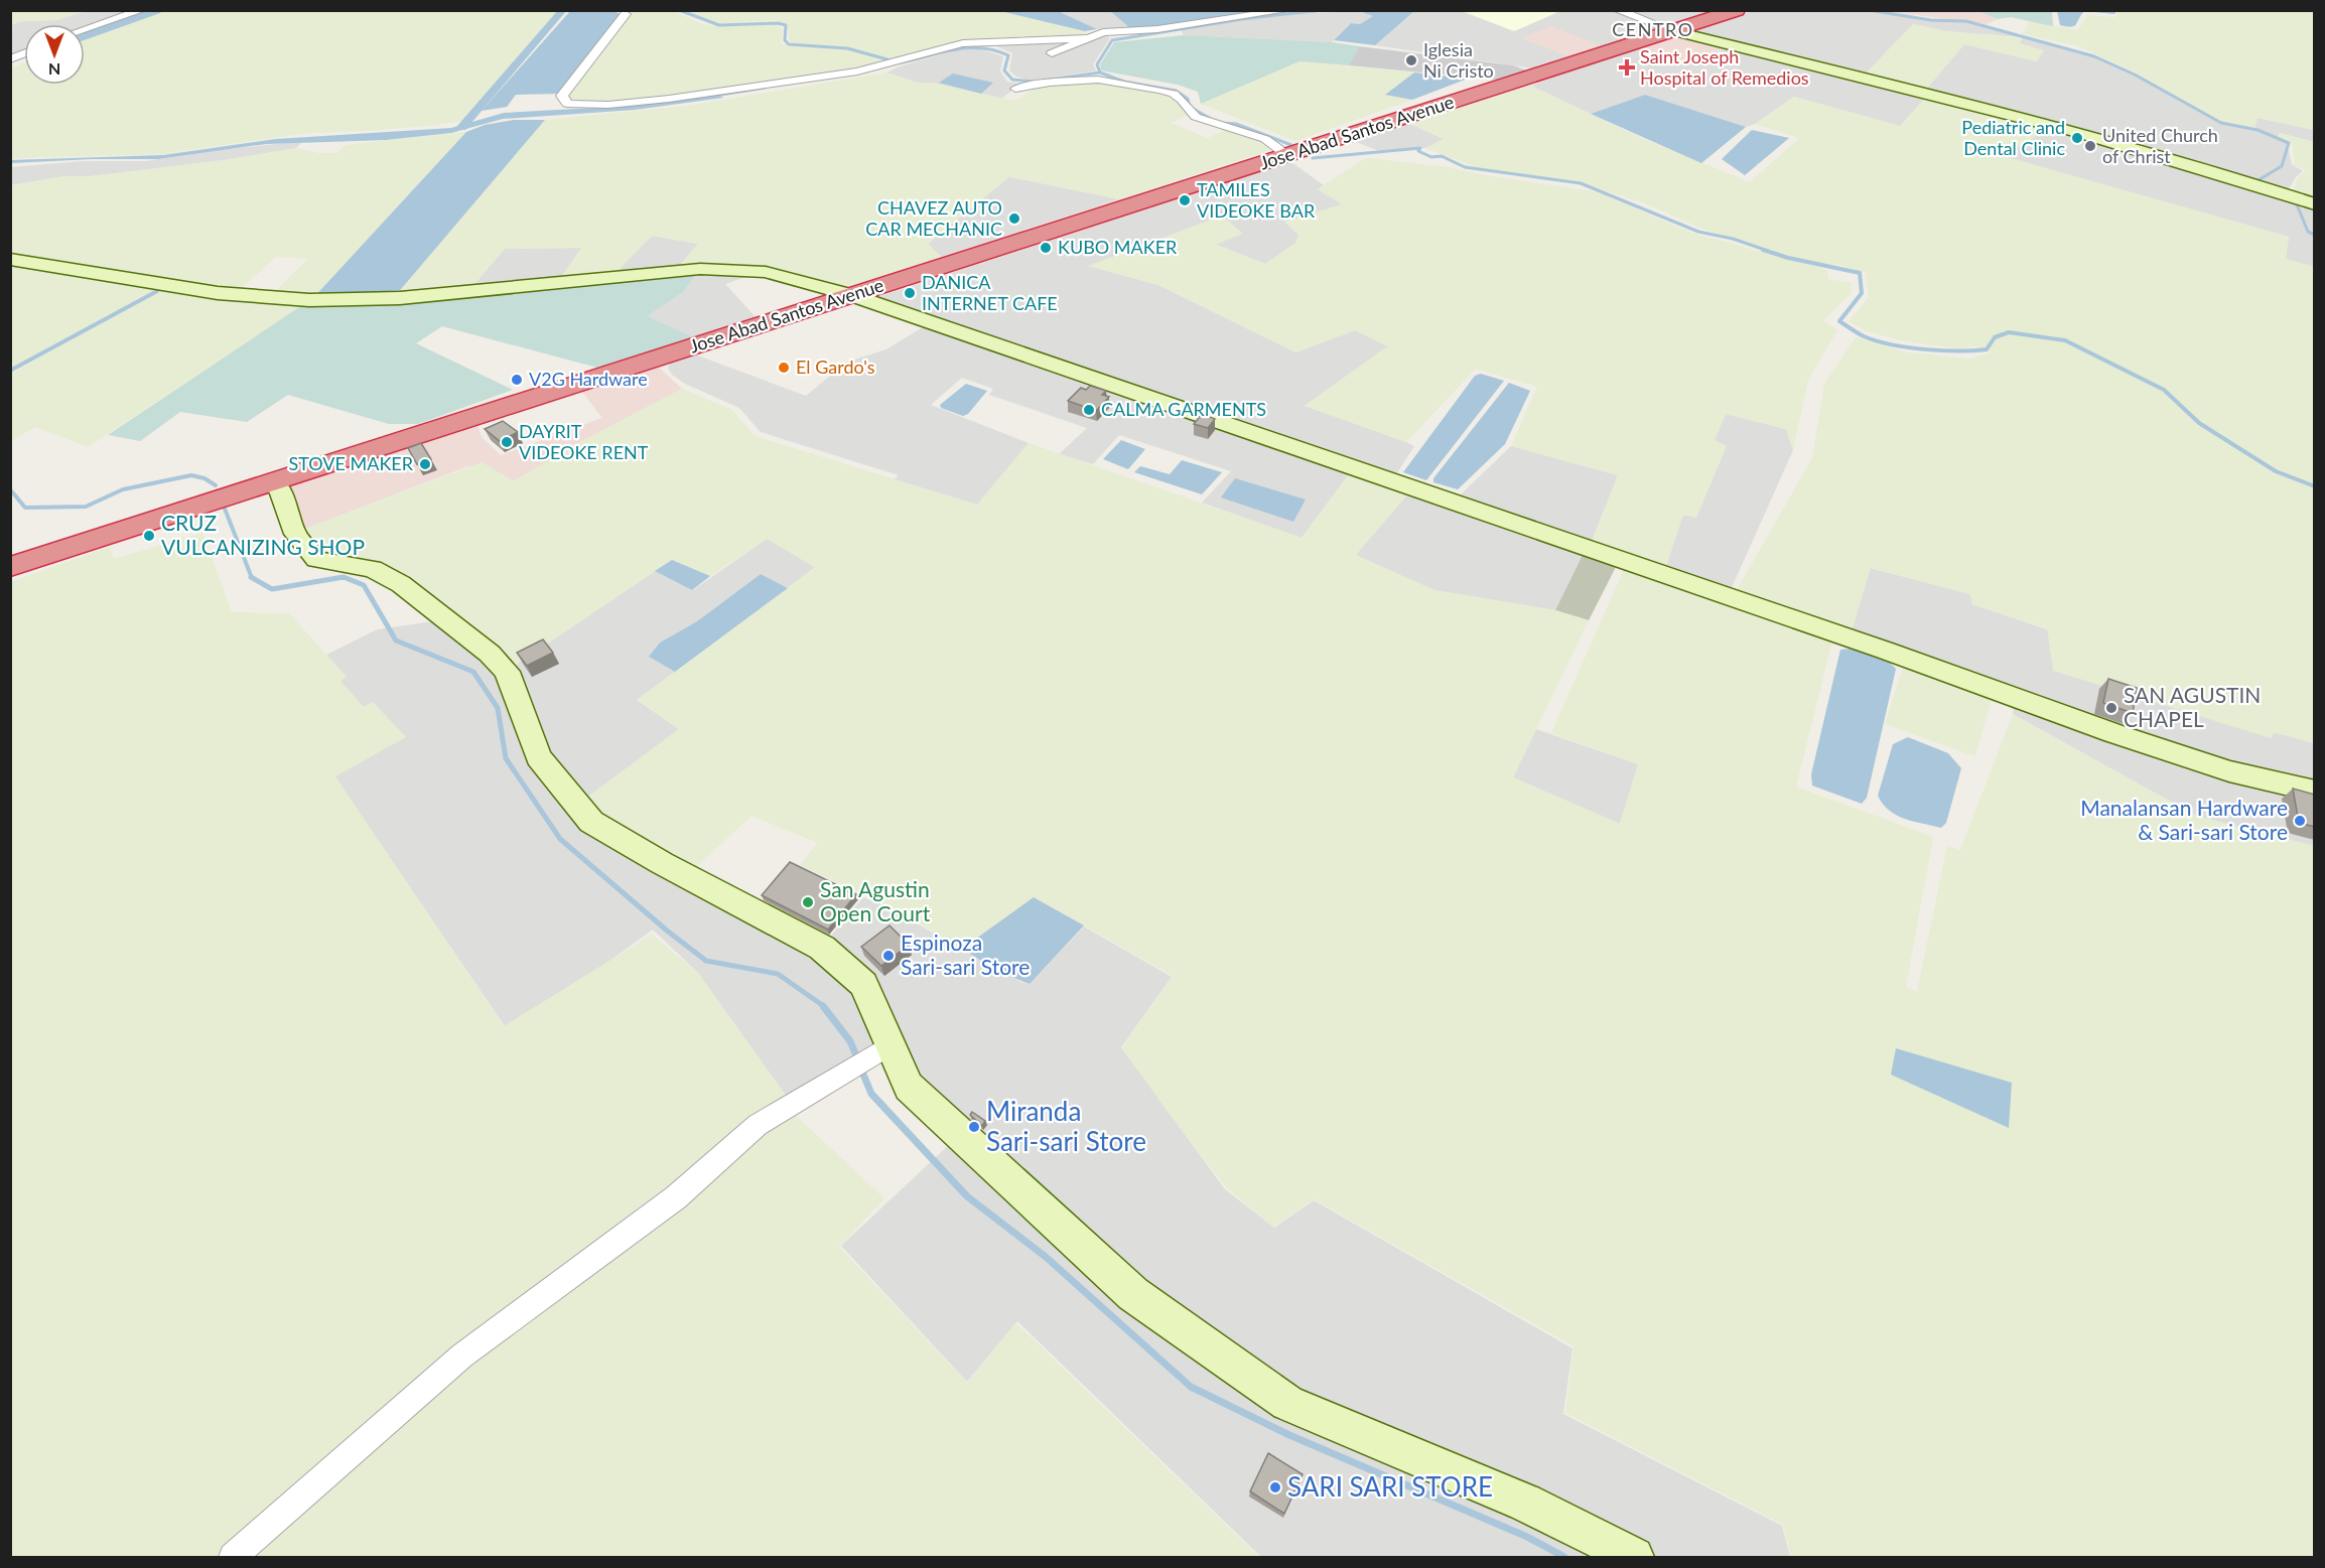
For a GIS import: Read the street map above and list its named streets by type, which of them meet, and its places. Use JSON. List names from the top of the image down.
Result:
{
  "streets": {
    "highway": ["Jose Abad Santos Avenue"]
  },
  "districts": ["CENTRO"],
  "places": {
    "other": [
      "Iglesia Ni Cristo",
      "Pediatric and Dental Clinic",
      "United Church of Christ",
      "TAMILES VIDEOKE BAR",
      "CHAVEZ AUTO CAR MECHANIC",
      "KUBO MAKER",
      "DANICA INTERNET CAFE",
      "El Gardo's",
      "V2G Hardware",
      "CALMA GARMENTS",
      "DAYRIT VIDEOKE RENT",
      "STOVE MAKER",
      "CRUZ VULCANIZING SHOP",
      "SAN AGUSTIN CHAPEL",
      "Manalansan Hardware & Sari-sari Store",
      "San Agustin Open Court",
      "Espinoza Sari-sari Store",
      "Miranda Sari-sari Store",
      "SARI SARI STORE"
    ],
    "health": ["Saint Joseph Hospital of Remedios"]
  },
  "north": "bottom"
}
